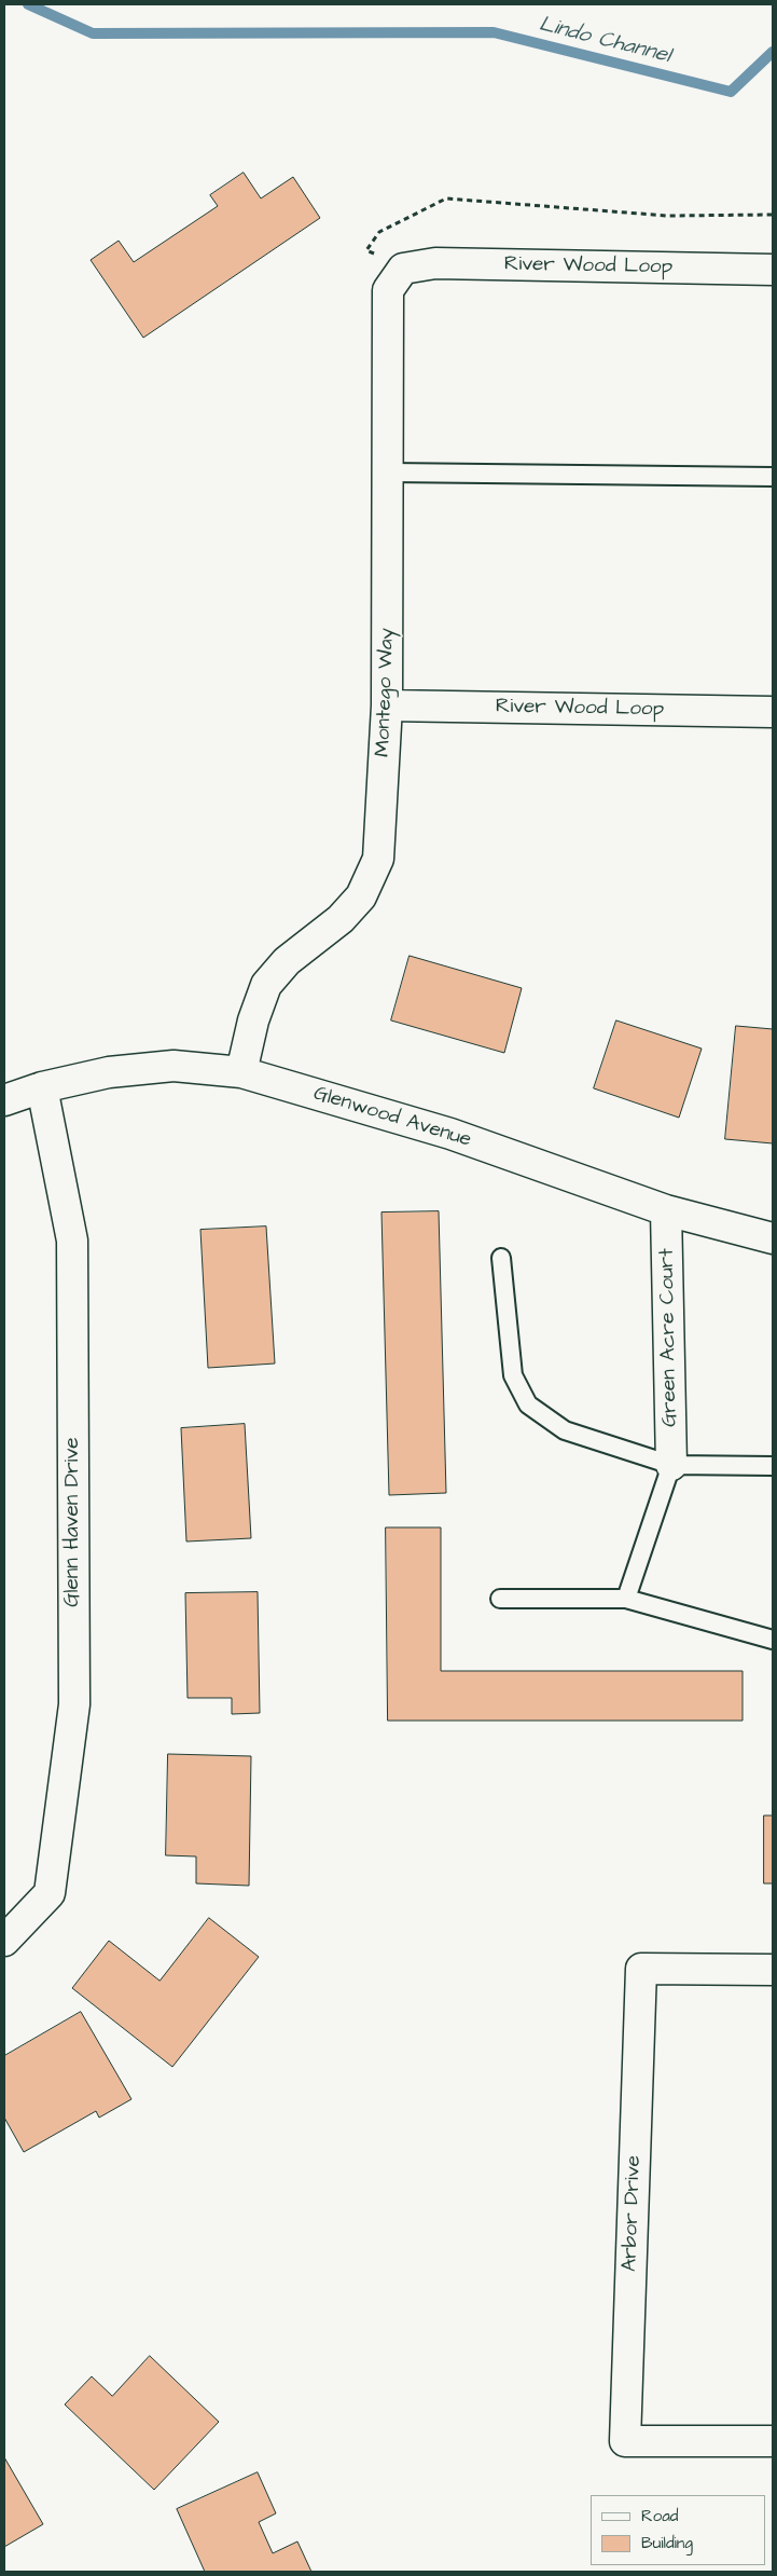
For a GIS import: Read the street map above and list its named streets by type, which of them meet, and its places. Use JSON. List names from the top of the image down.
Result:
{
  "streets": {
    "street": [
      "River Wood Loop",
      "Montego Way",
      "Glenwood Avenue",
      "Green Acre Court",
      "Glenn Haven Drive",
      "Arbor Drive"
    ]
  },
  "crossings": [
    ["River Wood Loop", "Montego Way"],
    ["Montego Way", "Glenwood Avenue"],
    ["Glenwood Avenue", "Green Acre Court"],
    ["Glenwood Avenue", "Glenn Haven Drive"]
  ],
  "water": ["Lindo Channel"],
  "legend": ["Road", "Building"]
}
